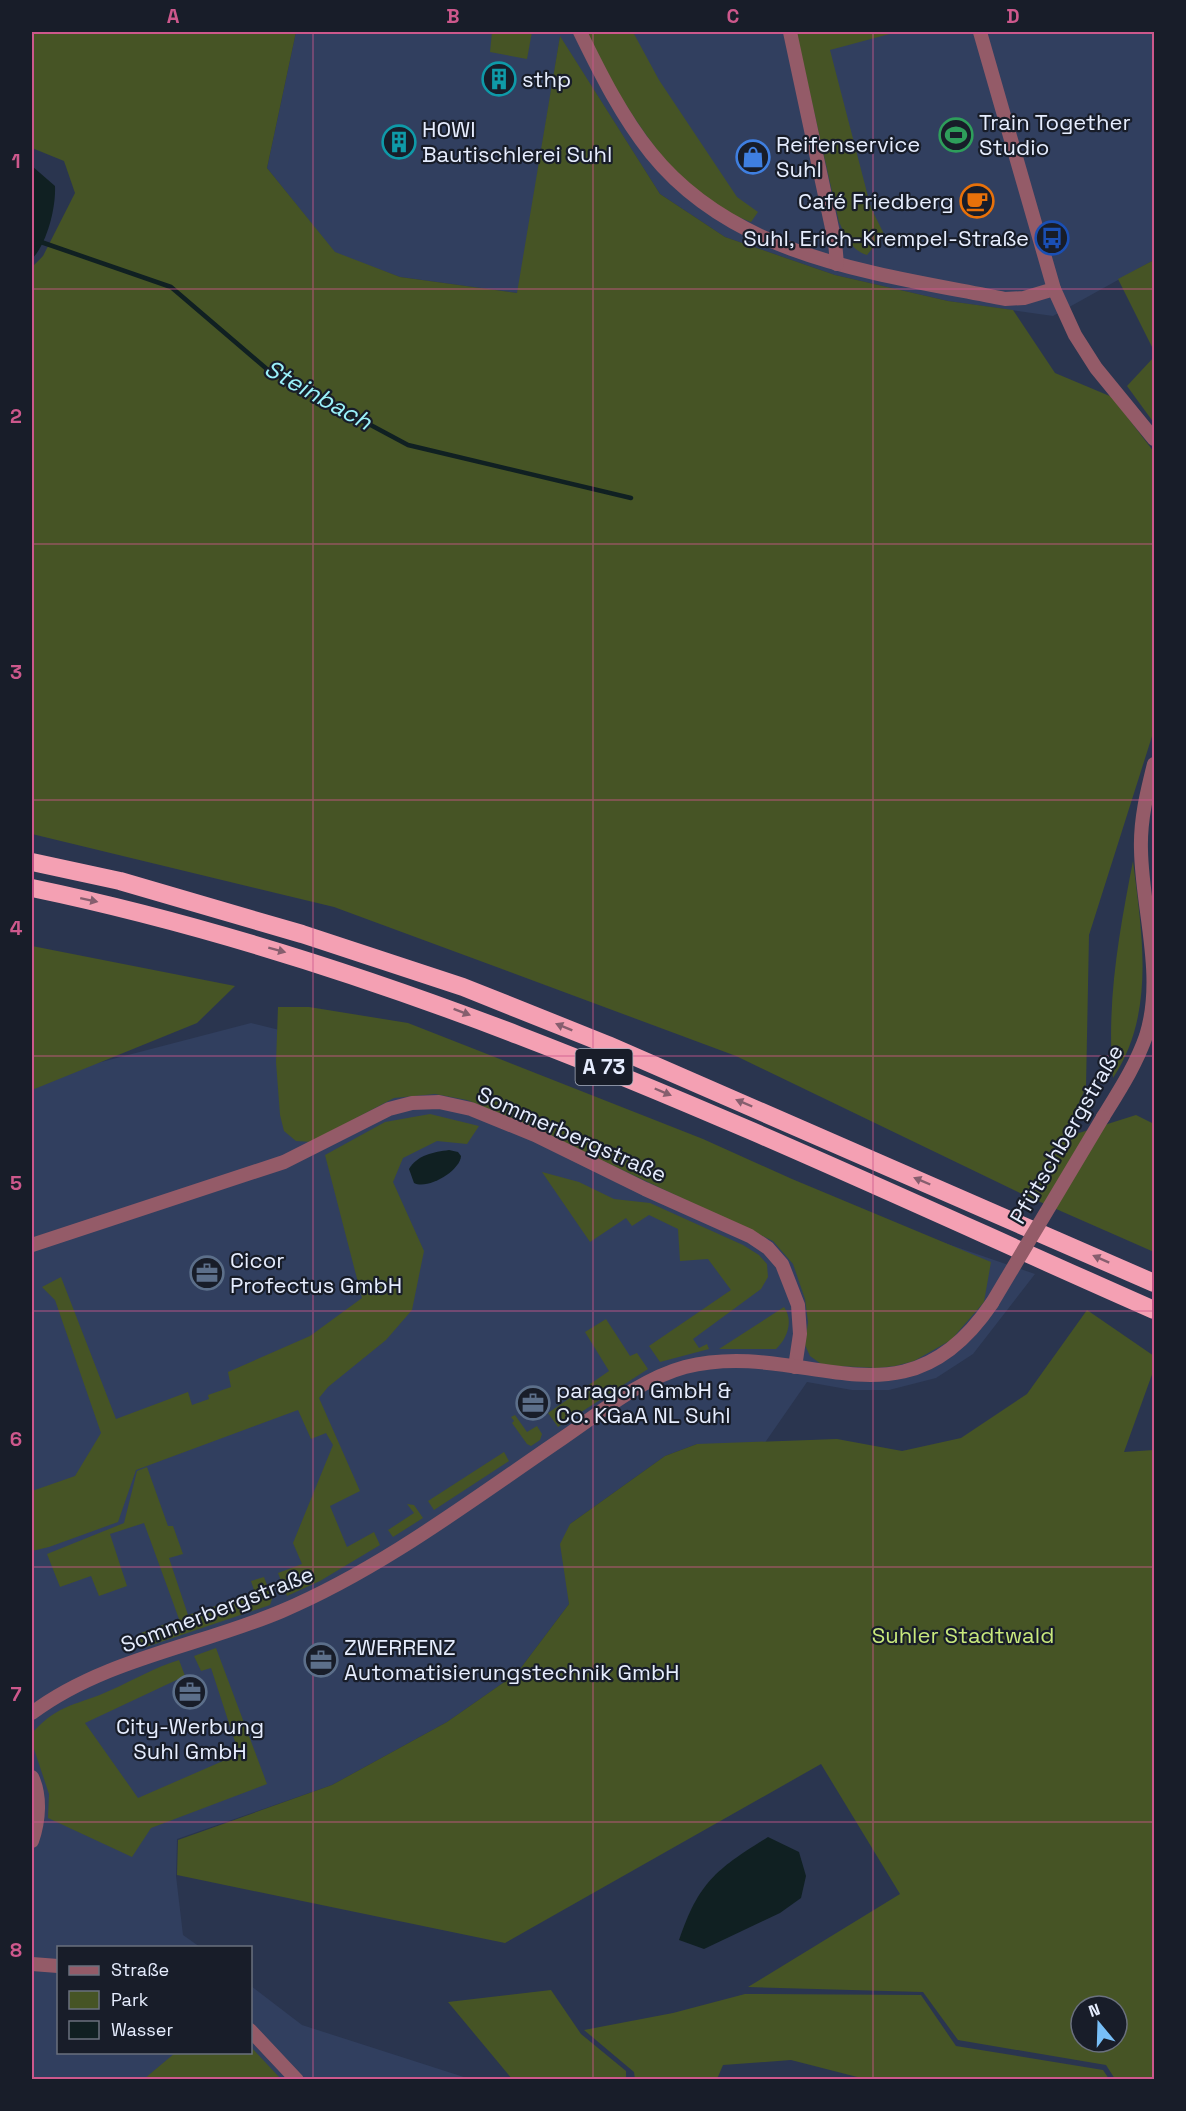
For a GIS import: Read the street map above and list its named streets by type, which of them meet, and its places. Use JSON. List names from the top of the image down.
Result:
{
  "streets": {
    "highway": ["A 73"],
    "street": ["Sommerbergstraße", "Pfütschbergstraße"]
  },
  "crossings": [
    ["Sommerbergstraße", "Pfütschbergstraße"]
  ],
  "water": ["Steinbach"],
  "parks": ["Suhler Stadtwald"],
  "places": {
    "building": ["sthp", "HOWI Bautischlerei Suhl"],
    "sports": ["Train Together Studio"],
    "shop": ["Reifenservice Suhl"],
    "cafe": ["Café Friedberg"],
    "bus stop": ["Suhl, Erich-Krempel-Straße"],
    "office": [
      "Cicor Profectus GmbH",
      "paragon GmbH & Co. KGaA NL Suhl",
      "ZWERRENZ Automatisierungstechnik GmbH",
      "City-Werbung Suhl GmbH"
    ]
  },
  "legend": ["Straße", "Park", "Wasser"],
  "north": "top",
  "grid": {
    "columns": [
      "A",
      "B",
      "C",
      "D"
    ],
    "rows": [
      "1",
      "2",
      "3",
      "4",
      "5",
      "6",
      "7",
      "8"
    ]
  }
}
